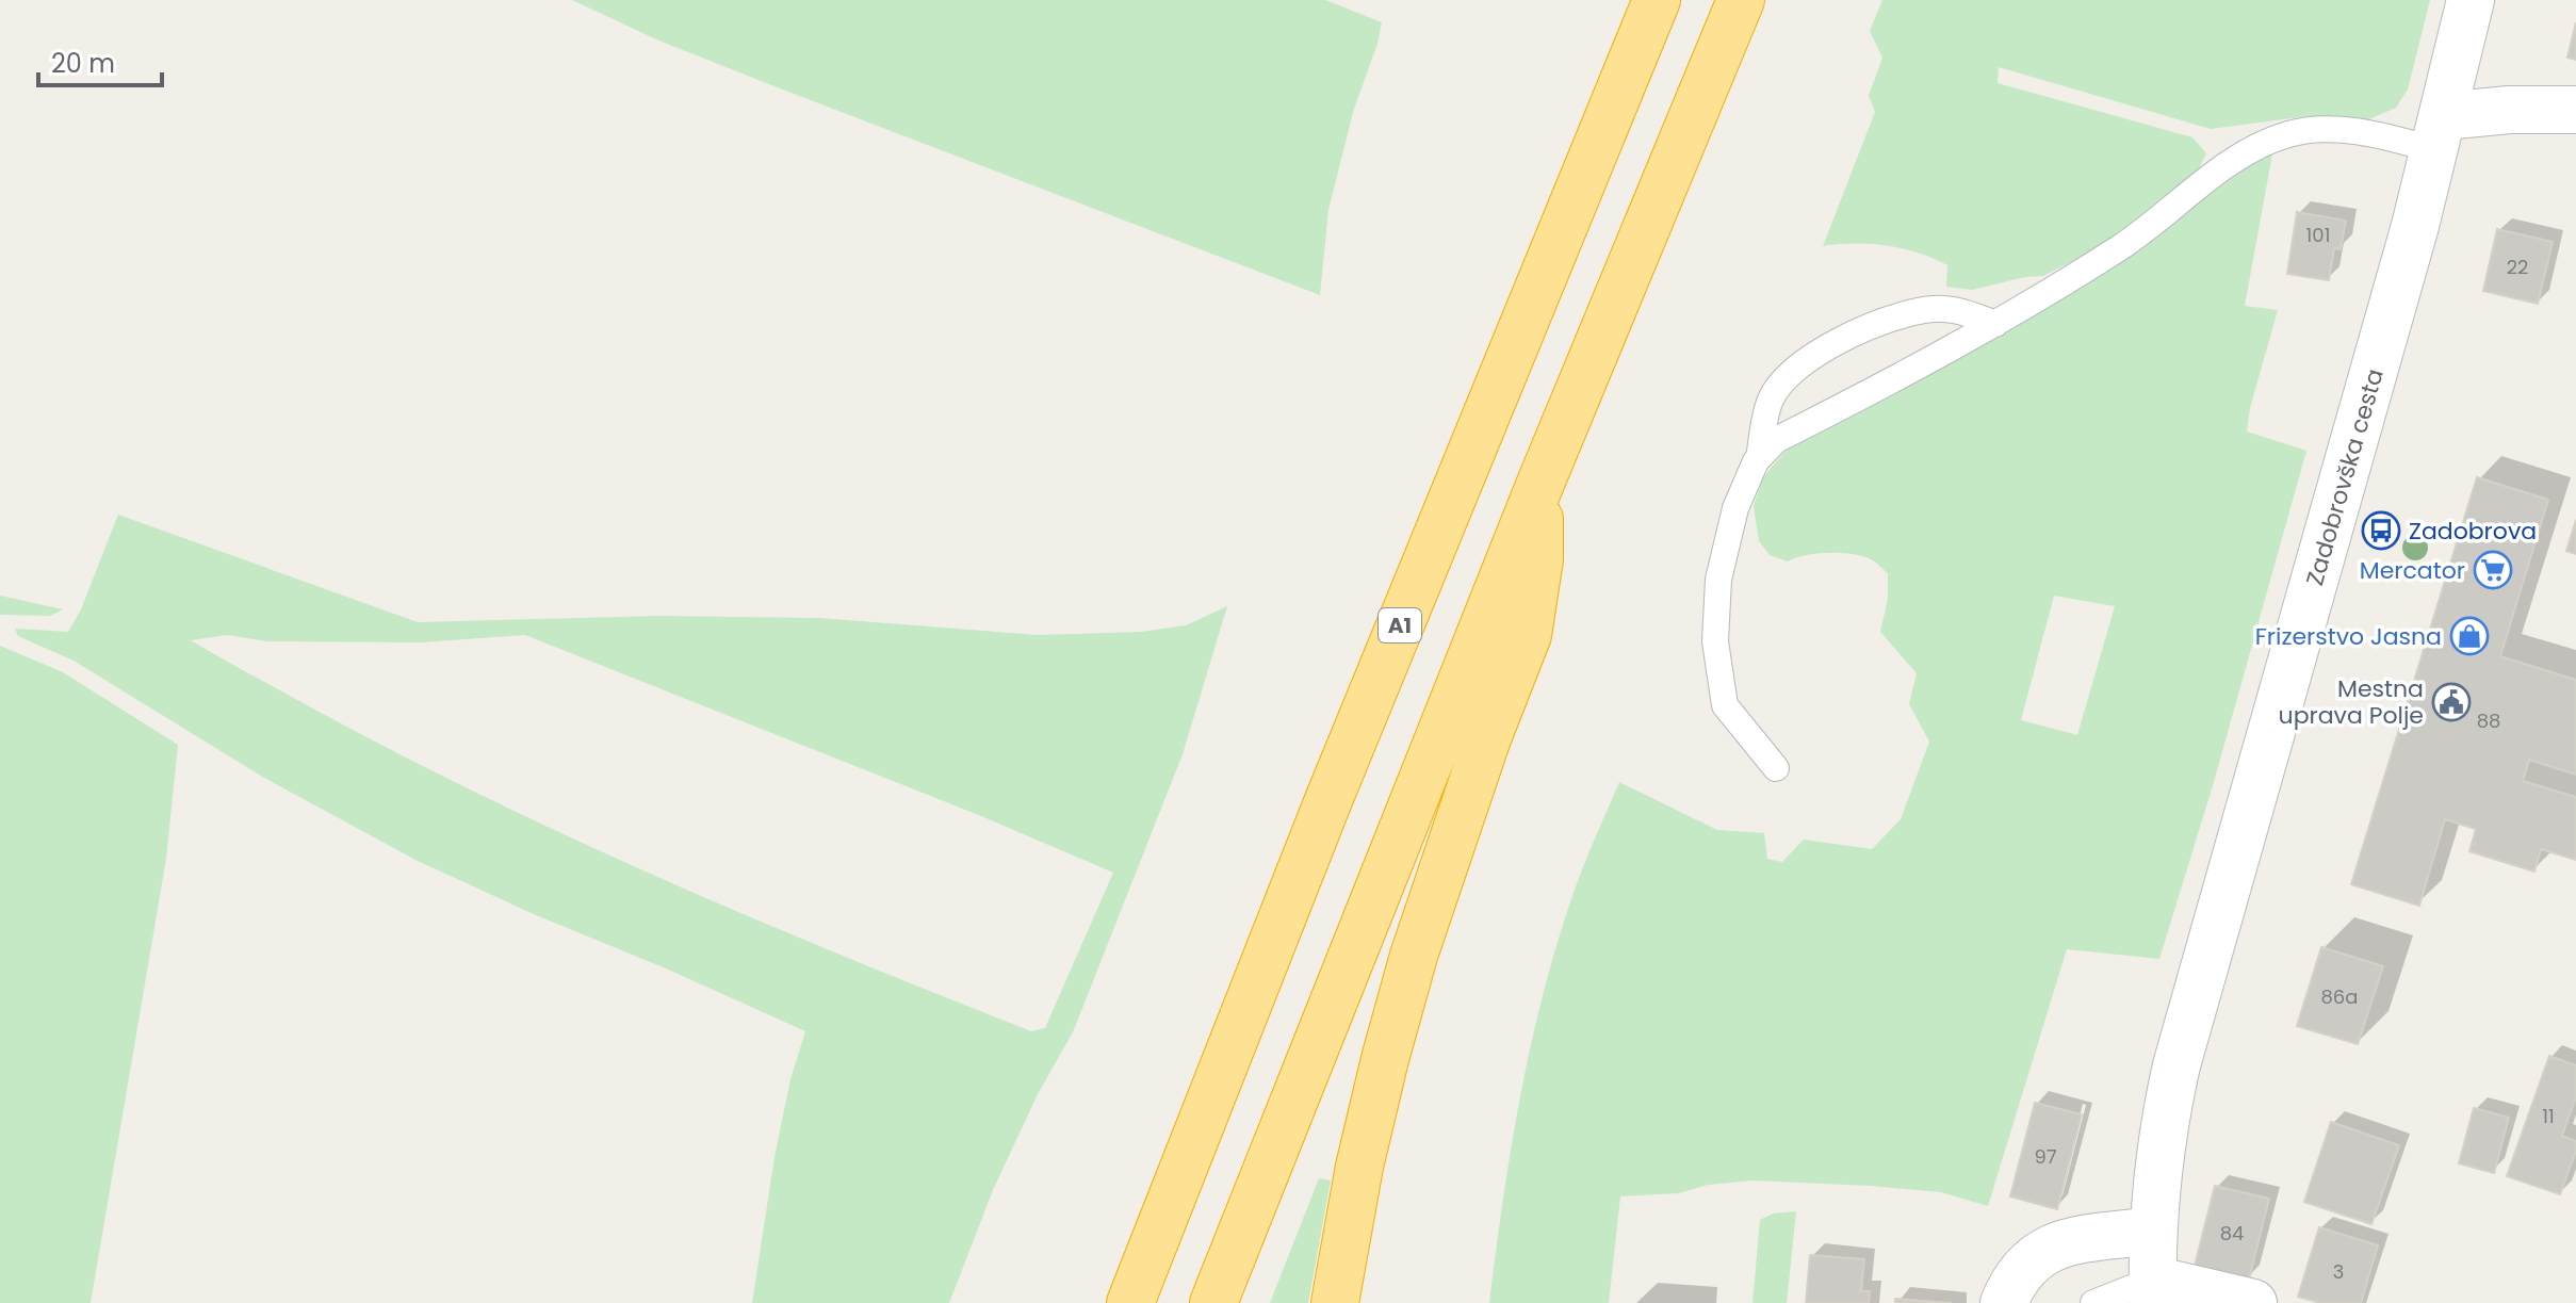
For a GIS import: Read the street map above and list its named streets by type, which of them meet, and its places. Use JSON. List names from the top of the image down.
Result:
{
  "streets": {
    "highway": ["A1"],
    "main road": ["Zadobrovška cesta"]
  },
  "places": {
    "bus stop": ["Zadobrova"],
    "supermarket": ["Mercator"],
    "shop": ["Frizerstvo Jasna"],
    "public building": ["Mestna uprava Polje"]
  },
  "house_numbers": [
    "101",
    "22",
    "88",
    "86a",
    "11",
    "97",
    "84",
    "3"
  ],
  "scale_bar": "20 m"
}
